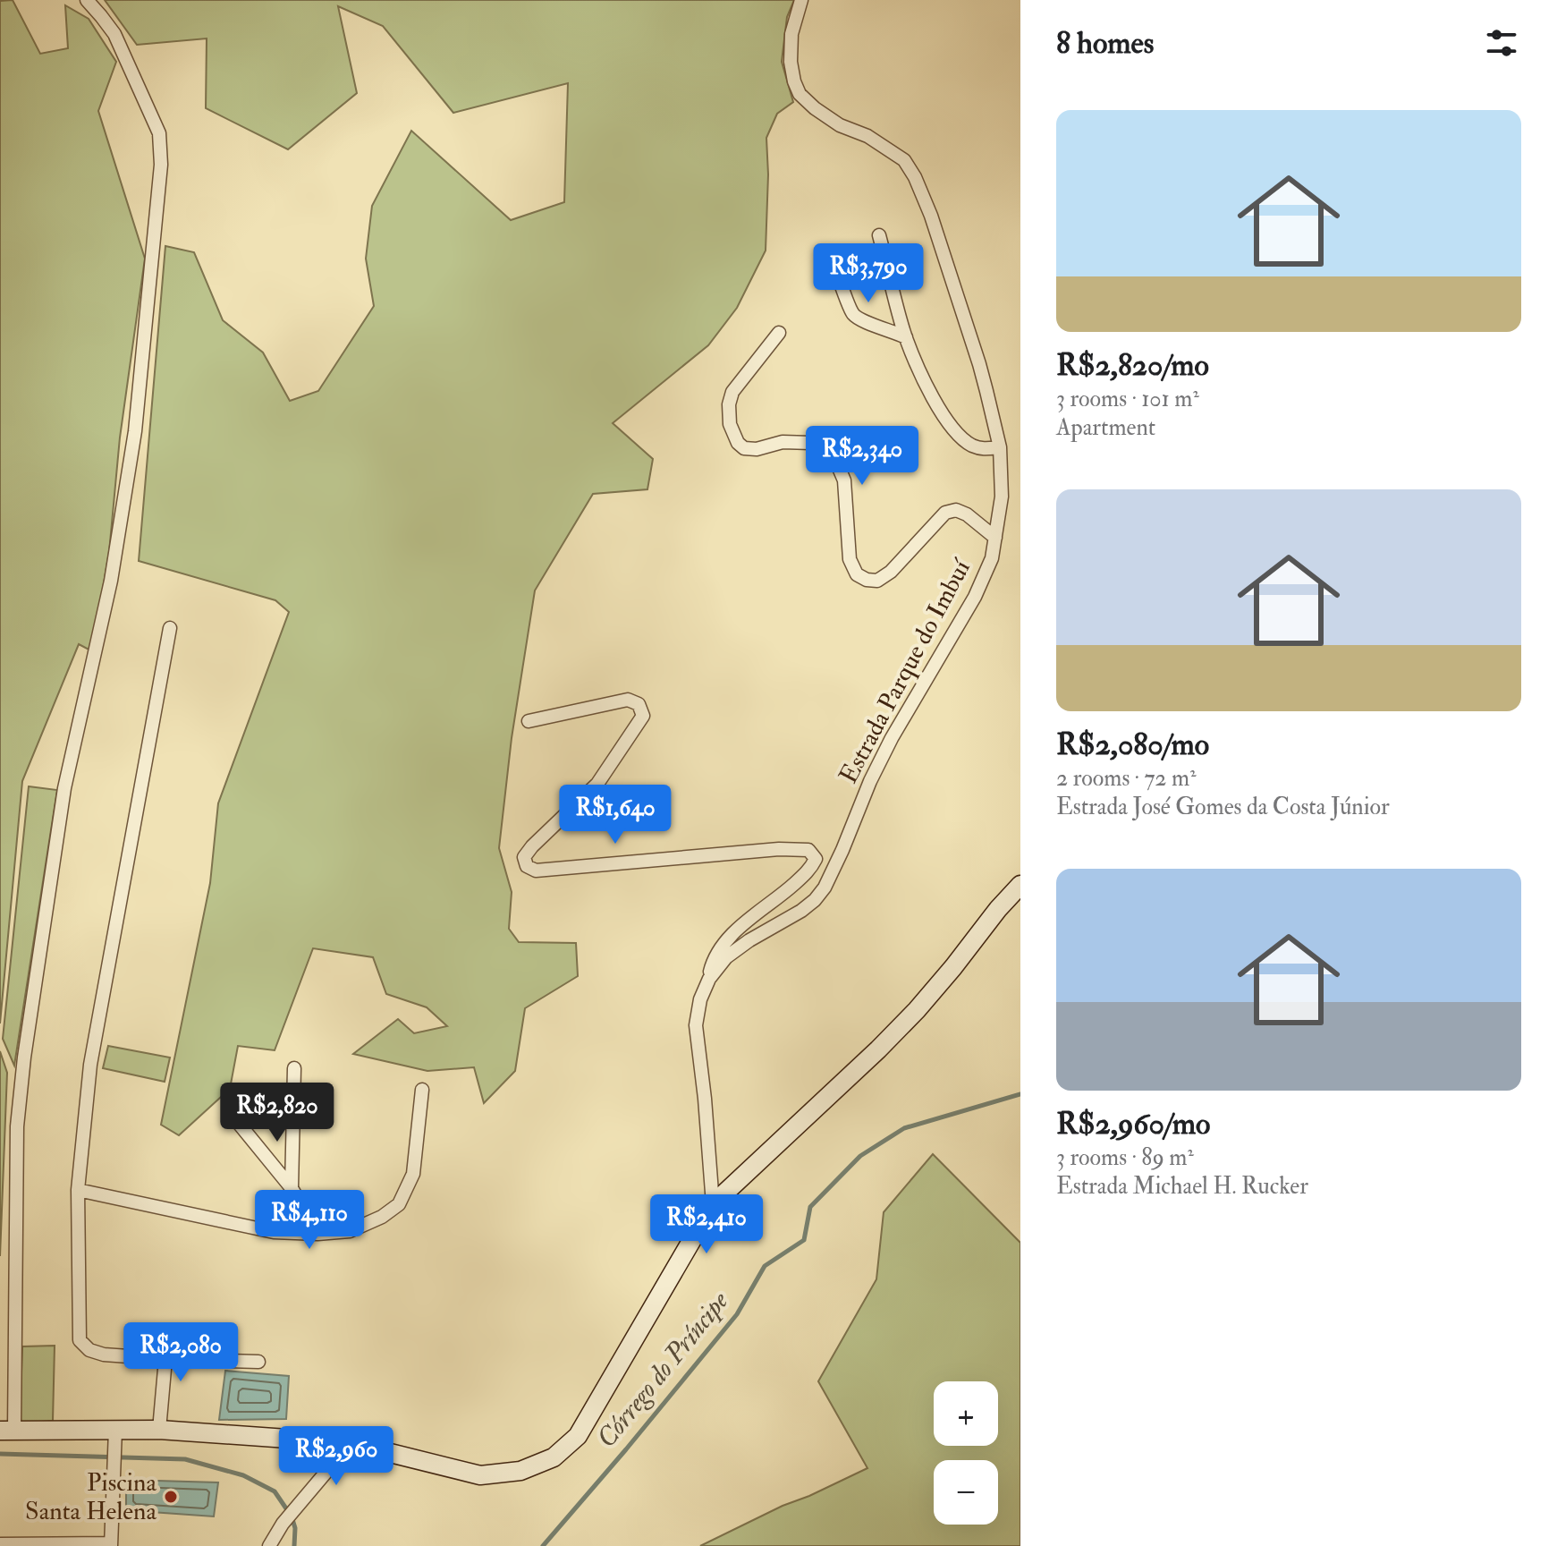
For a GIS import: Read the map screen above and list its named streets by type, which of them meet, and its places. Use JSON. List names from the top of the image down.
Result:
{
  "streets": {
    "street": ["Estrada Parque do Imbuí"]
  },
  "water": ["Córrego do Príncipe"],
  "places": ["Piscina Santa Helena"],
  "page": {
    "heading": "8 homes",
    "list": [
      {
        "name": "R$2,820/mo",
        "note": "3 rooms · 101 m² · Apartment"
      },
      {
        "name": "R$2,080/mo",
        "note": "2 rooms · 72 m² · Estrada José Gomes da Costa Júnior"
      },
      {
        "name": "R$2,960/mo",
        "note": "3 rooms · 89 m² · Estrada Michael H. Rucker"
      }
    ],
    "price": [
      "R$3,790",
      "R$2,340",
      "R$1,640",
      "R$2,820",
      "R$4,110",
      "R$2,410",
      "R$2,080",
      "R$2,960"
    ],
    "map_buttons": ["+", "−"]
  }
}
